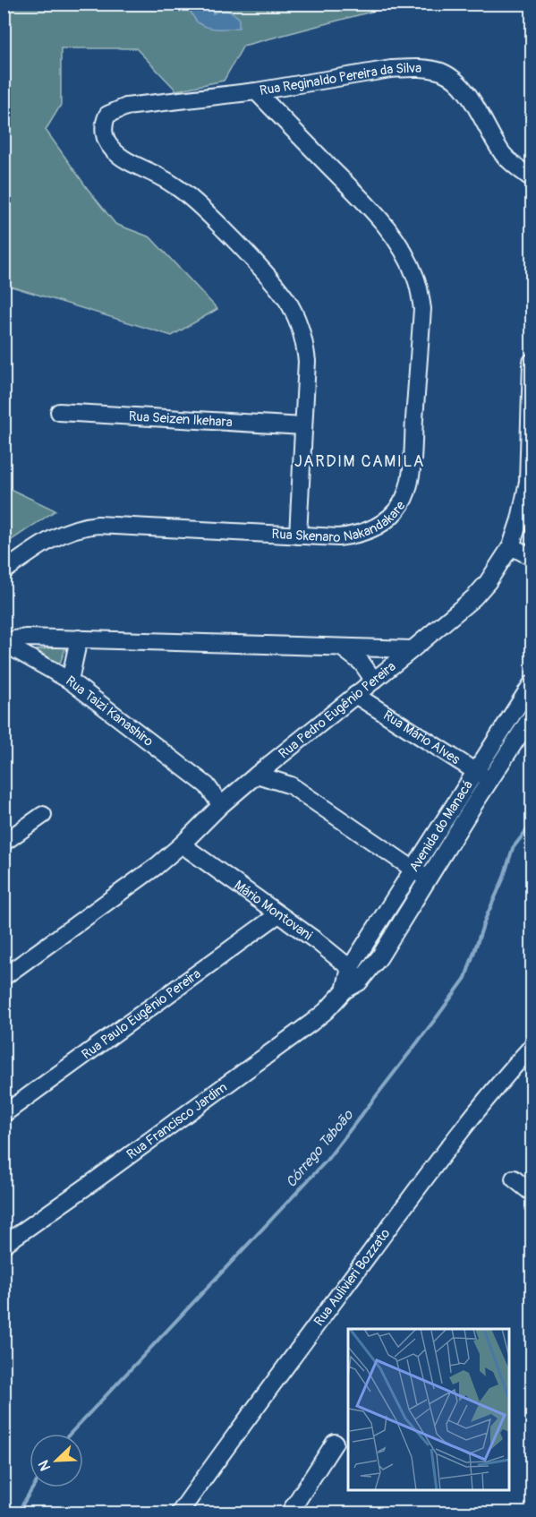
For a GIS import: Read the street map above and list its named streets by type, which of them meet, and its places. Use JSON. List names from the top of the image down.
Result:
{
  "streets": {
    "street": [
      "Rua Reginaldo Pereira da Silva",
      "Rua Seizen Ikehara",
      "Rua Skenaro Nakandakare",
      "Rua Pedro Eugênio Pereira",
      "Rua Taizi Kanashiro",
      "Rua Mário Alves",
      "Avenida do Manacá",
      "Mário Montovani",
      "Rua Paulo Eugênio Pereira",
      "Rua Francisco Jardim",
      "Rua Aulivieri Bozzato"
    ]
  },
  "crossings": [
    ["Rua Reginaldo Pereira da Silva", "Rua Seizen Ikehara"],
    ["Rua Reginaldo Pereira da Silva", "Rua Skenaro Nakandakare"],
    ["Rua Pedro Eugênio Pereira", "Rua Taizi Kanashiro"],
    ["Rua Pedro Eugênio Pereira", "Rua Mário Alves"],
    ["Rua Pedro Eugênio Pereira", "Mário Montovani"],
    ["Rua Mário Alves", "Avenida do Manacá"],
    ["Avenida do Manacá", "Mário Montovani"],
    ["Avenida do Manacá", "Rua Francisco Jardim"],
    ["Mário Montovani", "Rua Paulo Eugênio Pereira"],
    ["Mário Montovani", "Rua Francisco Jardim"]
  ],
  "districts": ["JARDIM CAMILA"],
  "water": ["Córrego Taboão"],
  "north": "bottom left"
}
